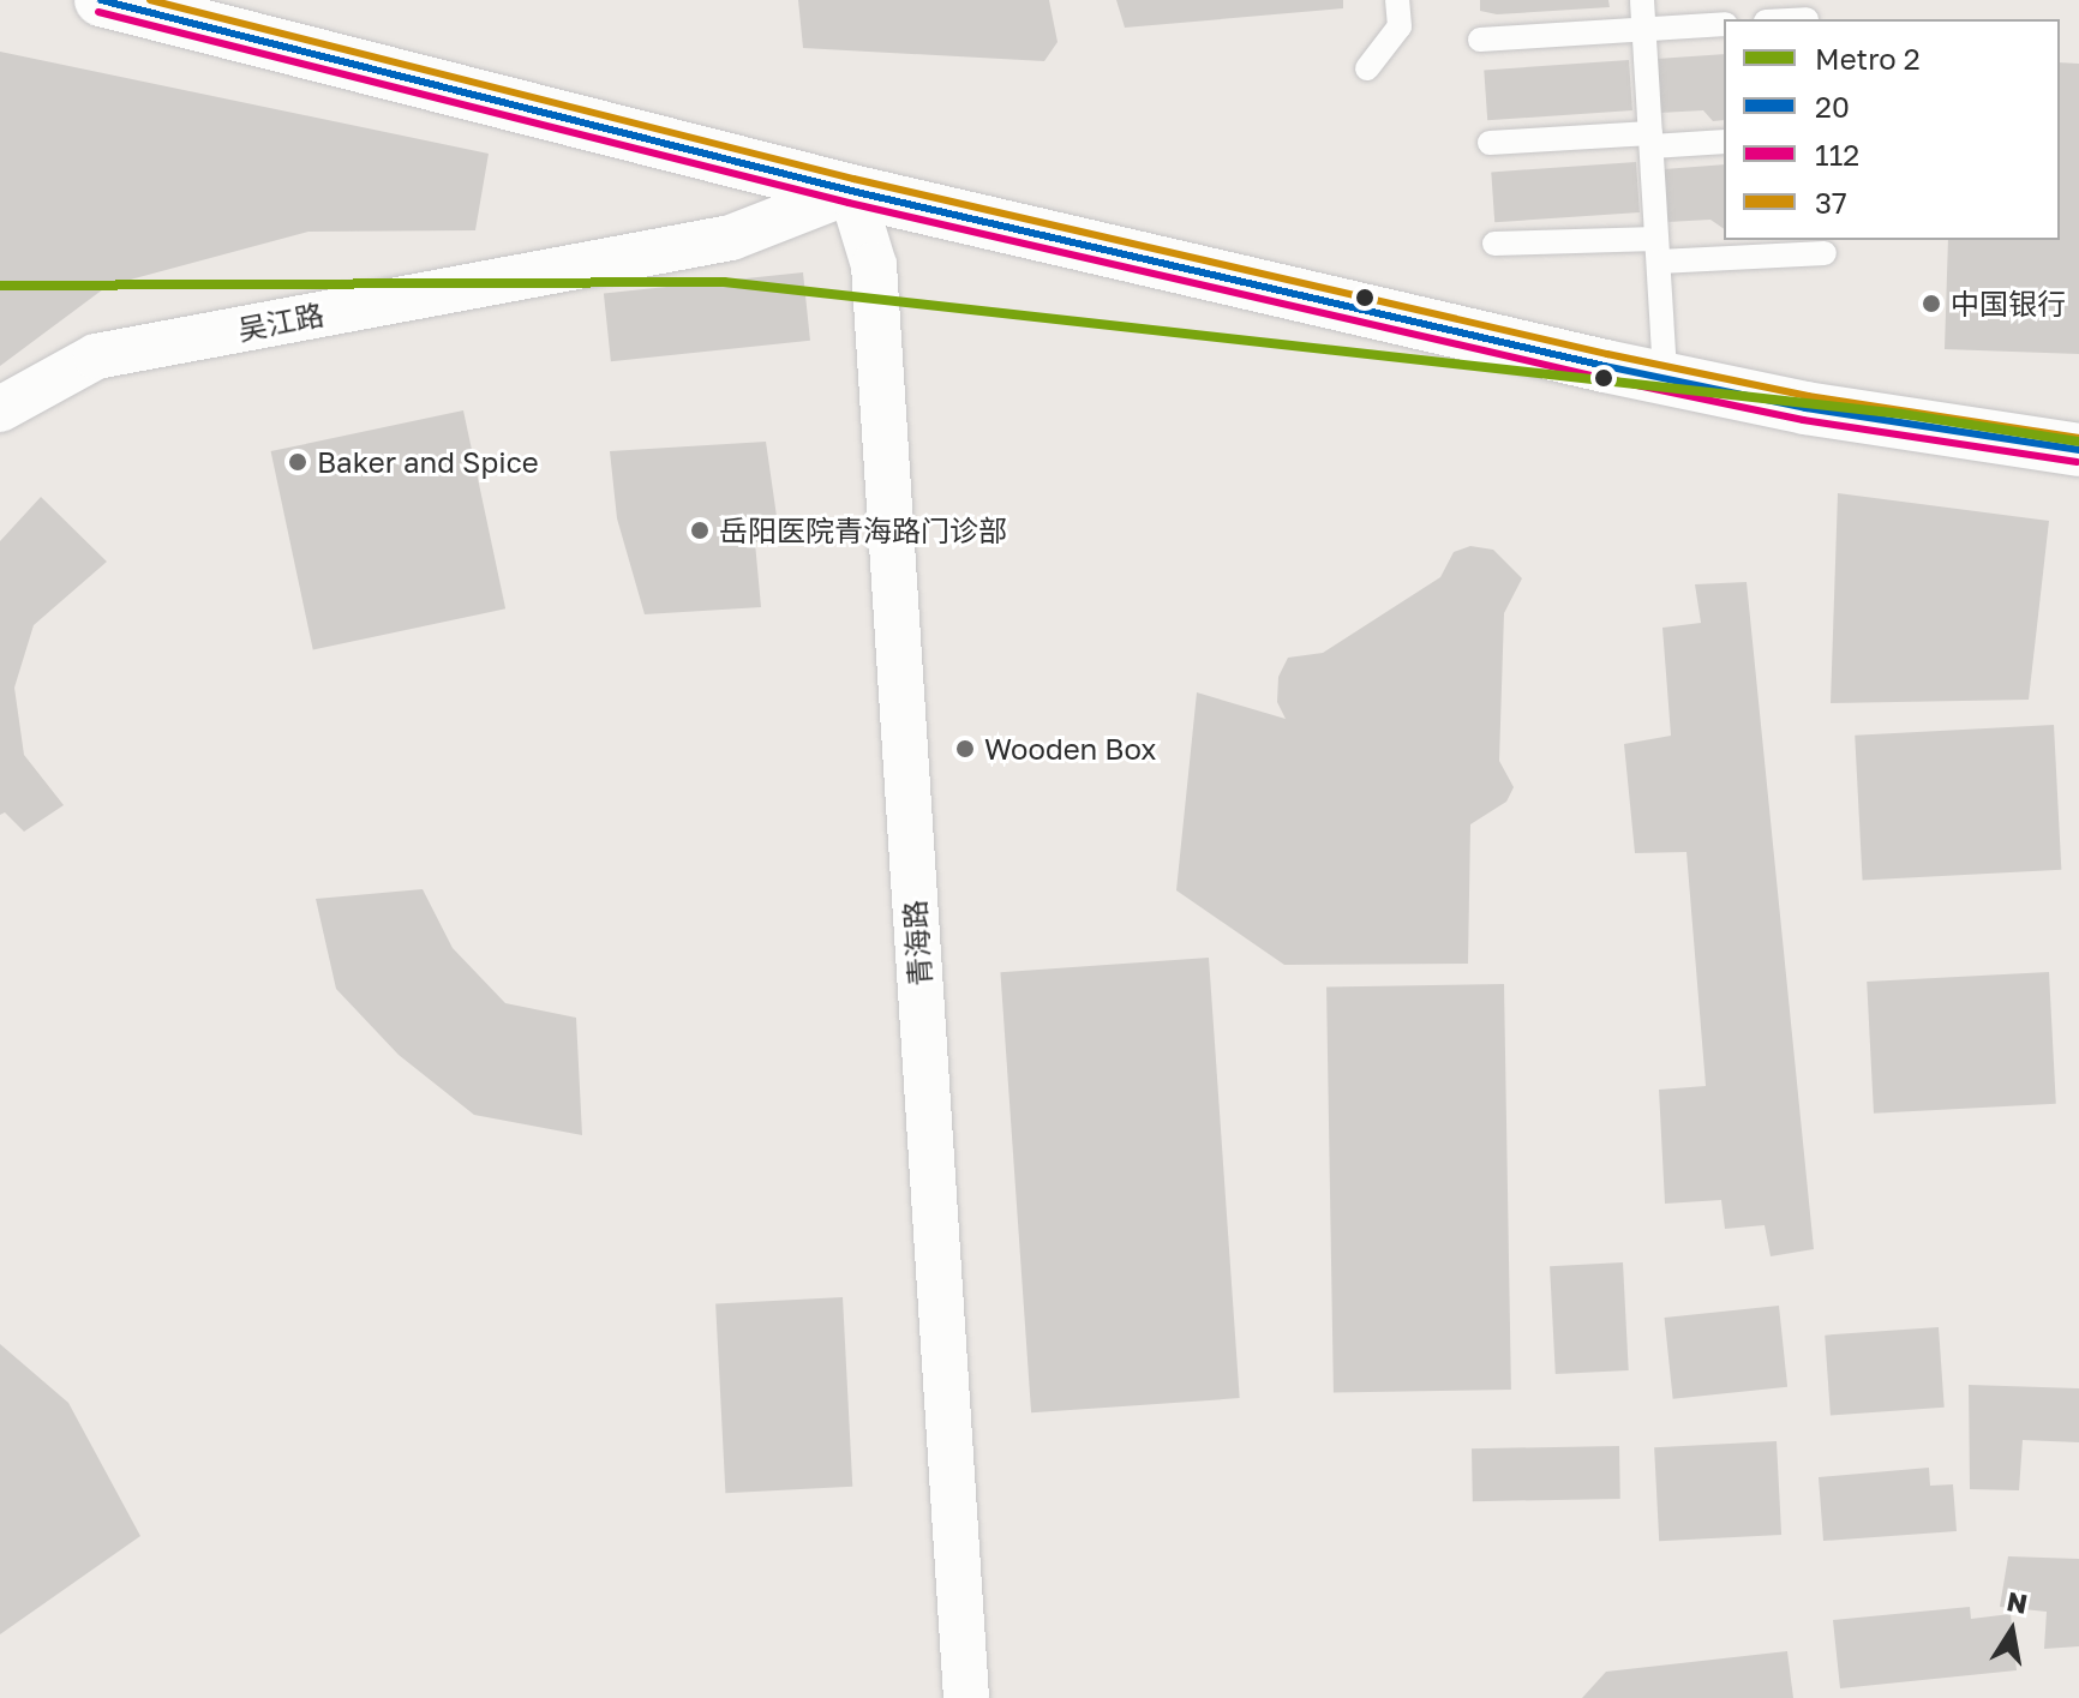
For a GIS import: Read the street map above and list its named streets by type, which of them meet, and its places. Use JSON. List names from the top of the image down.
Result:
{
  "streets": {
    "street": ["吴江路", "青海路"]
  },
  "crossings": [
    ["吴江路", "青海路"]
  ],
  "places": [
    "中国银行",
    "Baker and Spice",
    "岳阳医院青海路门诊部",
    "Wooden Box"
  ],
  "lines": [
    "transit line 20",
    "transit line 37",
    "transit line 112",
    "metro line 2"
  ],
  "legend": [
    "Metro 2",
    "20",
    "112",
    "37"
  ],
  "north": "top"
}
